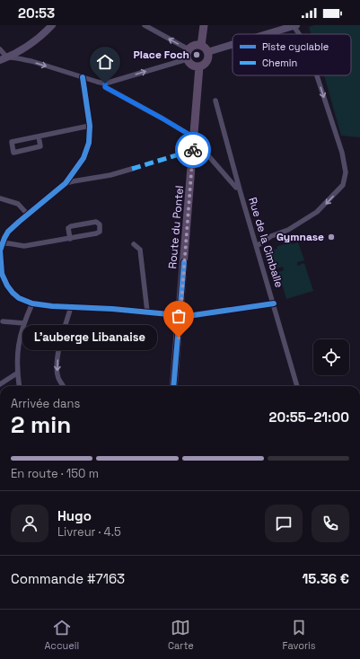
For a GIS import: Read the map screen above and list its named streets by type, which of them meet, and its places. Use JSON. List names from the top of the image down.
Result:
{
  "streets": {
    "main road": ["Route du Pontel"],
    "street": ["Rue de la Cimballe"]
  },
  "places": ["Place Foch", "Gymnase", "L'auberge Libanaise"],
  "legend": ["Piste cyclable", "Chemin"],
  "page": {
    "status": "20:53",
    "bubble": "L'auberge Libanaise",
    "heading": ["2 min", "Arrivée dans", "20:55–21:00"],
    "panel": [
      "Hugo",
      "Livreur · 4.5",
      "Commande #7163",
      "15.36 €"
    ],
    "bar": "En route · 150 m",
    "tabs": ["Accueil", "Carte", "Favoris"]
  }
}
